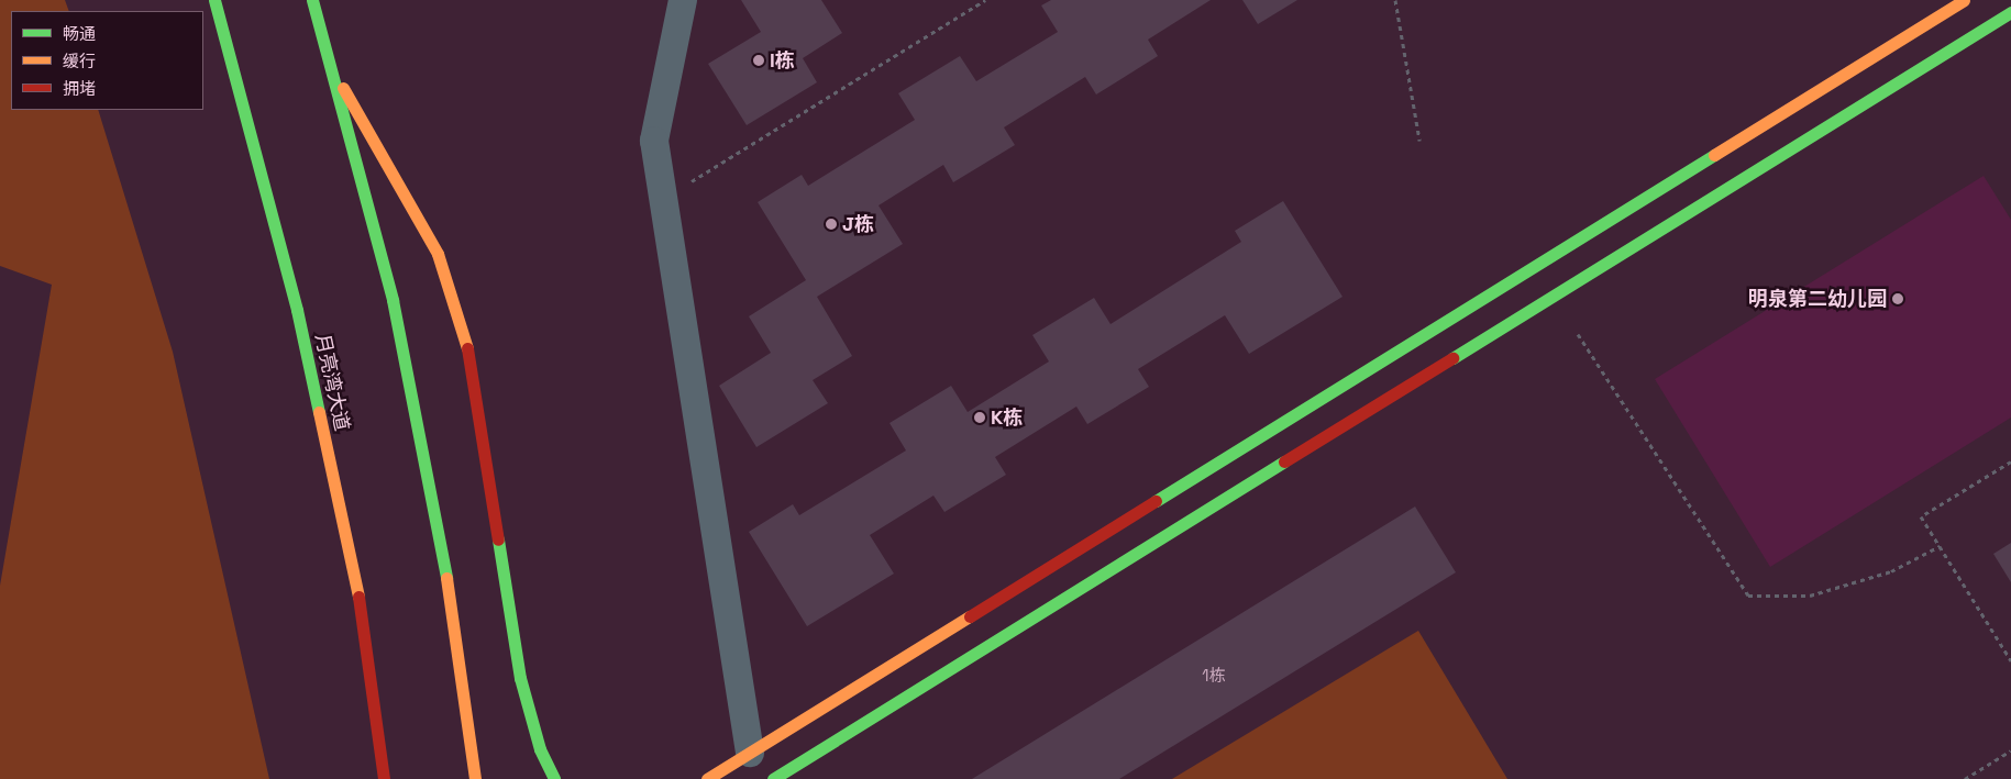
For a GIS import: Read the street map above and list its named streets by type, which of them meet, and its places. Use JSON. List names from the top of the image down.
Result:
{
  "streets": {
    "street": ["月亮湾大道"]
  },
  "places": [
    "I栋",
    "J栋",
    "明泉第二幼儿园",
    "K栋"
  ],
  "house_numbers": ["1栋"],
  "legend": ["畅通", "缓行", "拥堵"]
}
